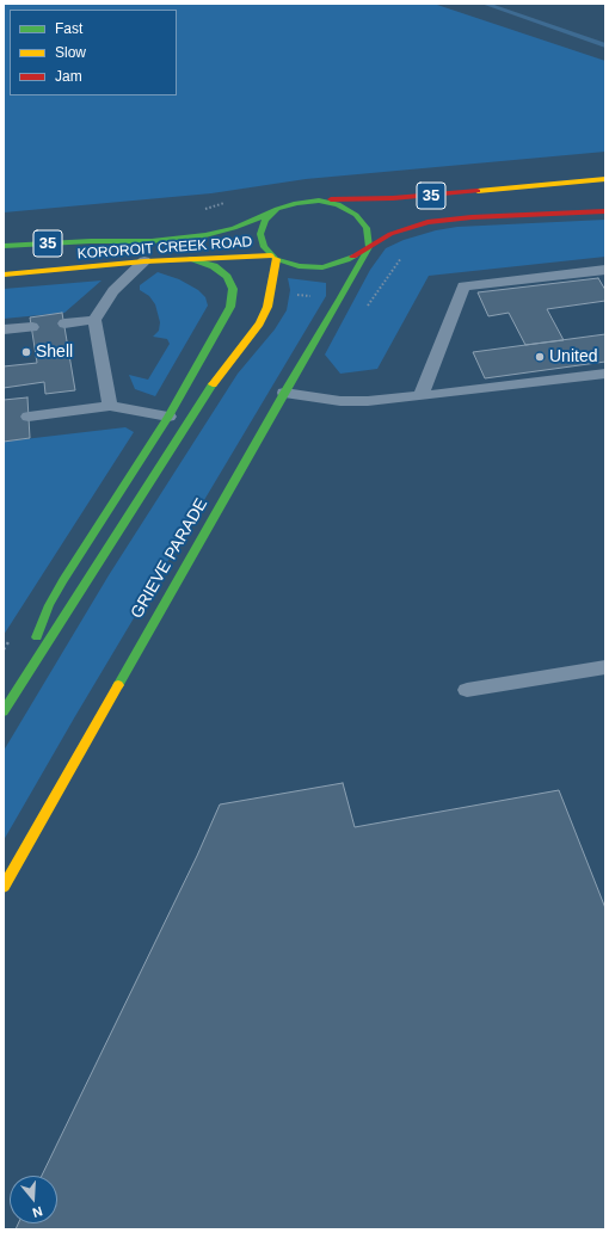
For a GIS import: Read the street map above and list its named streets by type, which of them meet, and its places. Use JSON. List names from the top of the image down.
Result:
{
  "streets": {
    "main road": ["35", "KOROROIT CREEK ROAD", "GRIEVE PARADE"]
  },
  "crossings": [
    ["35", "KOROROIT CREEK ROAD"],
    ["35", "GRIEVE PARADE"],
    ["KOROROIT CREEK ROAD", "GRIEVE PARADE"]
  ],
  "places": ["Shell", "United"],
  "legend": ["Fast", "Slow", "Jam"],
  "north": "bottom"
}
